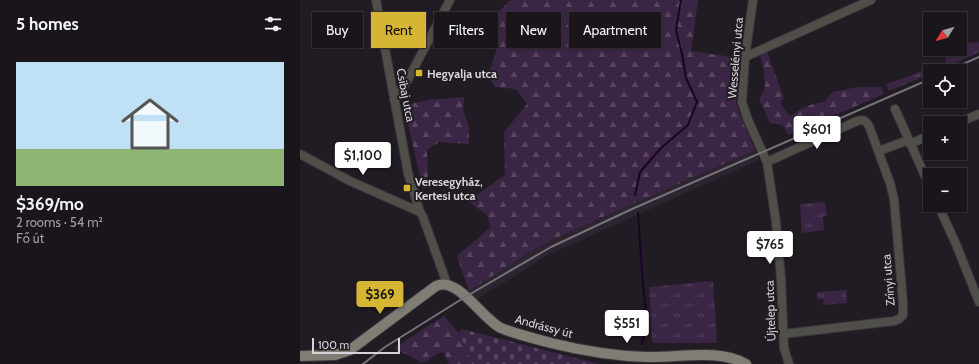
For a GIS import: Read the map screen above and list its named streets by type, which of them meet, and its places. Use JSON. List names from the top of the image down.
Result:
{
  "streets": {
    "main road": ["Andrássy út"],
    "street": [
      "Wesselényi utca",
      "Csibaj utca",
      "Zrínyi utca",
      "Újtelep utca"
    ]
  },
  "crossings": [
    ["Wesselényi utca", "Zrínyi utca"],
    ["Wesselényi utca", "Újtelep utca"],
    ["Csibaj utca", "Andrássy út"],
    ["Zrínyi utca", "Újtelep utca"]
  ],
  "places": {
    "transit": ["Hegyalja utca", "Veresegyház, Kertesi utca"]
  },
  "scale_bar": "100 m",
  "north": "bottom left",
  "page": {
    "heading": "5 homes",
    "map_buttons": ["+", "−"],
    "chip": [
      "Buy",
      "Rent",
      "Filters",
      "New",
      "Apartment"
    ],
    "list": [
      {
        "name": "$369/mo",
        "note": "2 rooms · 54 m² · Fő út"
      }
    ],
    "price": [
      "$601",
      "$1,100",
      "$765",
      "$369",
      "$551"
    ],
    "scale": "100 m"
  }
}
